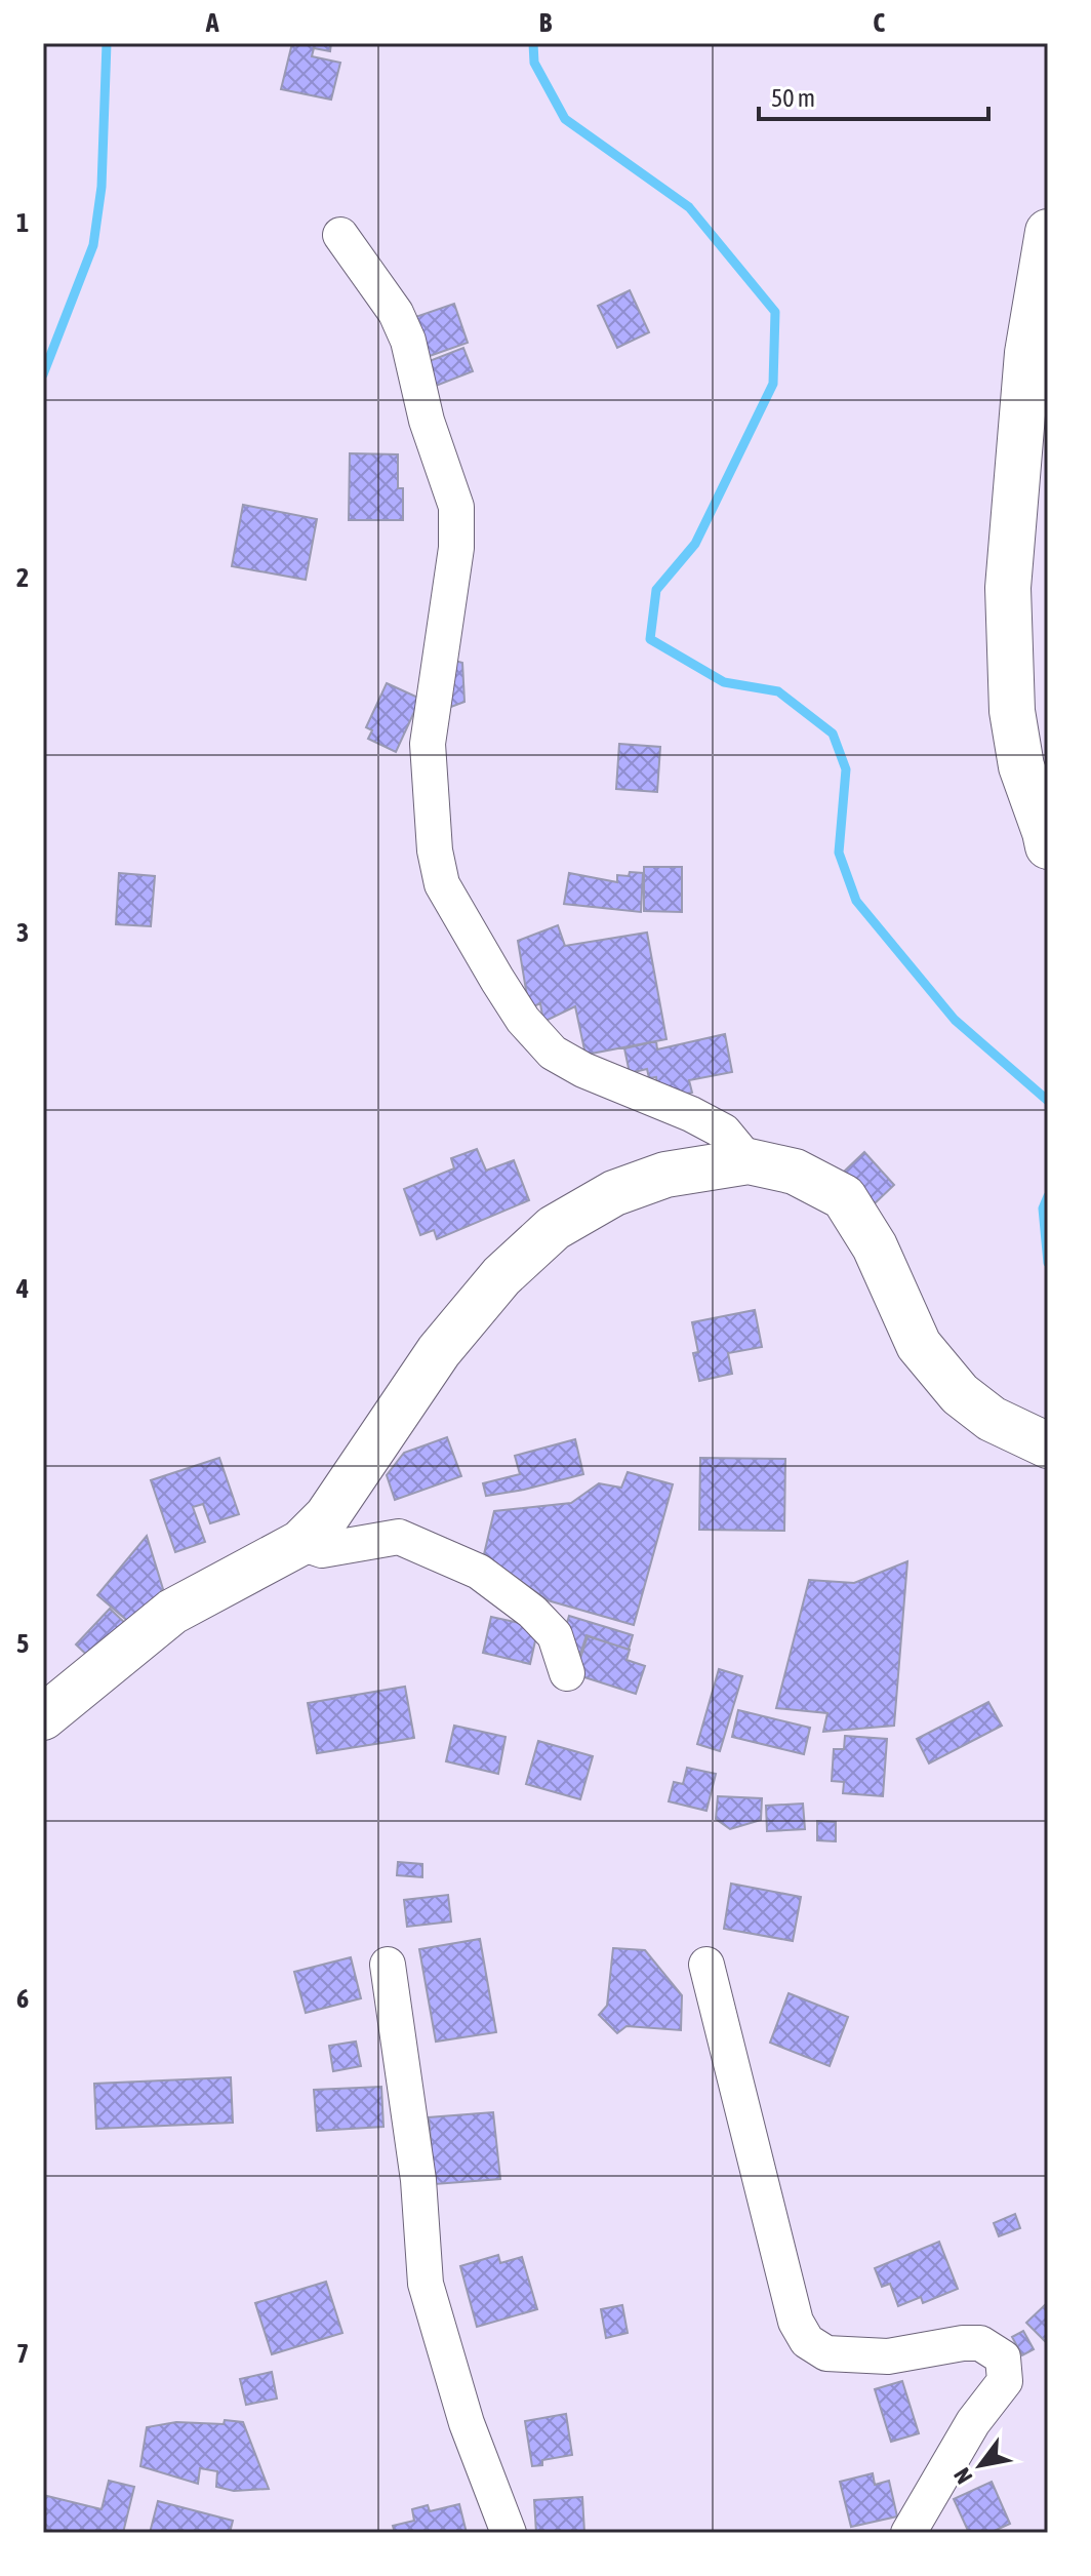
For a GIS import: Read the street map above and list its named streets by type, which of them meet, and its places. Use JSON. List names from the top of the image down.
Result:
{
  "scale_bar": "50 m",
  "north": "bottom left",
  "grid": {
    "columns": ["A", "B", "C"],
    "rows": [
      "1",
      "2",
      "3",
      "4",
      "5",
      "6",
      "7"
    ]
  }
}
